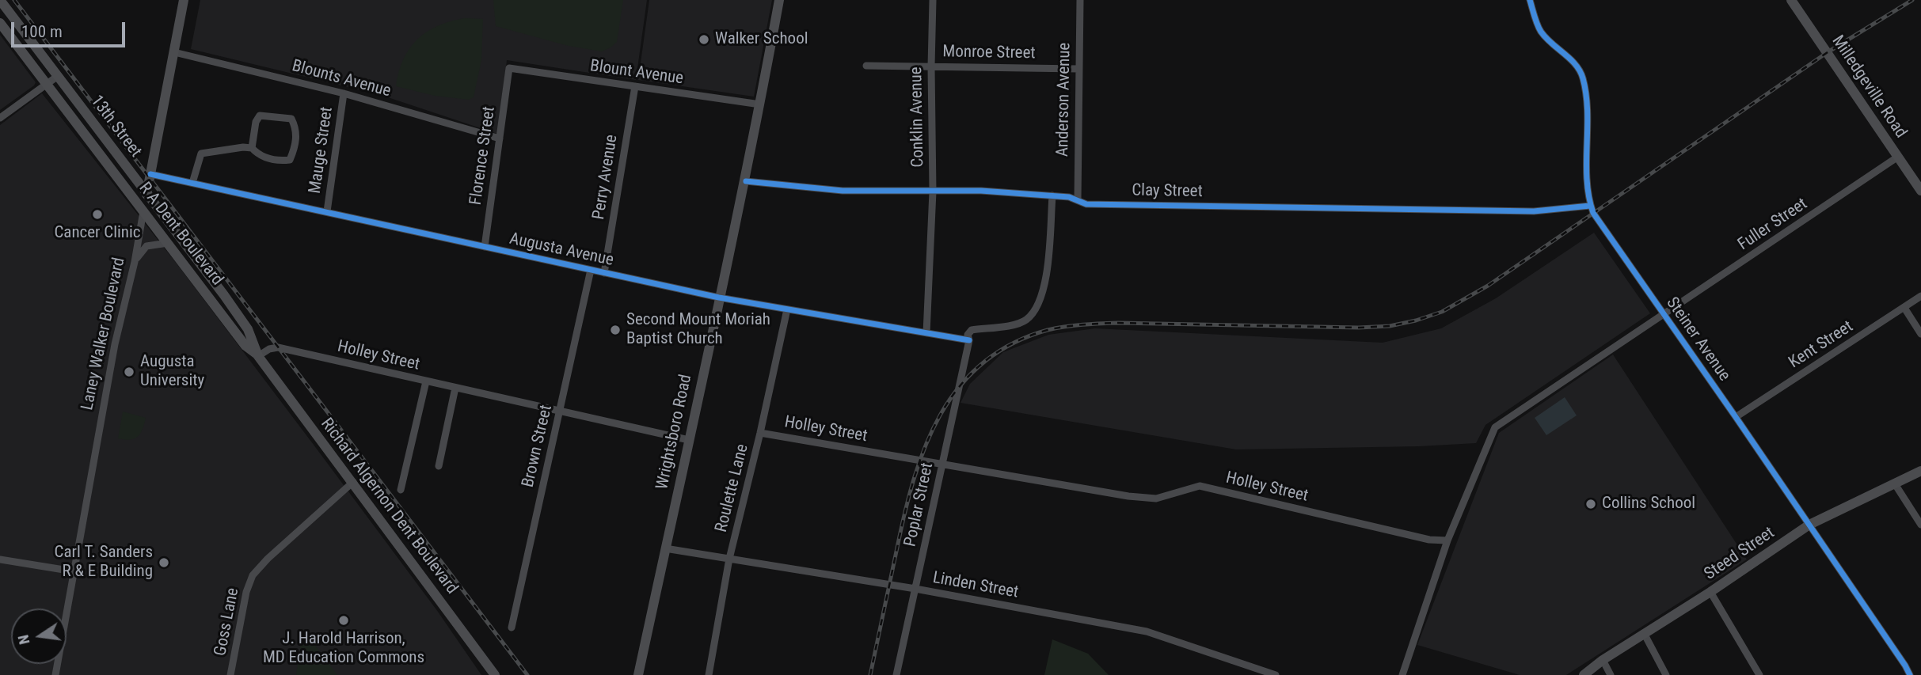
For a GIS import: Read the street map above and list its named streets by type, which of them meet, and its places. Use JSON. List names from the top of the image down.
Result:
{
  "streets": {
    "main road": [
      "Milledgeville Road",
      "13th Street",
      "R A Dent Boulevard",
      "Laney Walker Boulevard",
      "Wrightsboro Road",
      "Richard Algernon Dent Boulevard",
      "Steed Street"
    ],
    "street": [
      "Monroe Street",
      "Blount Avenue",
      "Blounts Avenue",
      "Anderson Avenue",
      "Conklin Avenue",
      "Mauge Street",
      "Florence Street",
      "Perry Avenue",
      "Clay Street",
      "Fuller Street",
      "Augusta Avenue",
      "Steiner Avenue",
      "Kent Street",
      "Holley Street",
      "Brown Street",
      "Roulette Lane",
      "Poplar Street",
      "Linden Street",
      "Goss Lane"
    ]
  },
  "crossings": [
    ["Monroe Street", "Anderson Avenue"],
    ["Monroe Street", "Conklin Avenue"],
    ["Blount Avenue", "Florence Street"],
    ["Blount Avenue", "Perry Avenue"],
    ["Blount Avenue", "Wrightsboro Road"],
    ["Blounts Avenue", "Mauge Street"],
    ["Blounts Avenue", "Florence Street"],
    ["Blounts Avenue", "Laney Walker Boulevard"],
    ["Milledgeville Road", "Fuller Street"],
    ["Anderson Avenue", "Clay Street"],
    ["Conklin Avenue", "Clay Street"],
    ["Conklin Avenue", "Augusta Avenue"],
    ["13th Street", "R A Dent Boulevard"],
    ["13th Street", "Laney Walker Boulevard"],
    ["13th Street", "Holley Street"],
    ["13th Street", "Richard Algernon Dent Boulevard"],
    ["Mauge Street", "Augusta Avenue"],
    ["Florence Street", "Augusta Avenue"],
    ["Perry Avenue", "Augusta Avenue"],
    ["Clay Street", "Steiner Avenue"],
    ["Clay Street", "Wrightsboro Road"],
    ["Fuller Street", "Steiner Avenue"],
    ["R A Dent Boulevard", "Laney Walker Boulevard"],
    ["R A Dent Boulevard", "Holley Street"],
    ["R A Dent Boulevard", "Richard Algernon Dent Boulevard"],
    ["Augusta Avenue", "Laney Walker Boulevard"],
    ["Augusta Avenue", "Wrightsboro Road"],
    ["Augusta Avenue", "Brown Street"],
    ["Augusta Avenue", "Roulette Lane"],
    ["Augusta Avenue", "Poplar Street"],
    ["Steiner Avenue", "Kent Street"],
    ["Steiner Avenue", "Steed Street"],
    ["Holley Street", "Wrightsboro Road"],
    ["Holley Street", "Brown Street"],
    ["Holley Street", "Roulette Lane"],
    ["Holley Street", "Poplar Street"],
    ["Holley Street", "Richard Algernon Dent Boulevard"],
    ["Wrightsboro Road", "Linden Street"],
    ["Roulette Lane", "Linden Street"],
    ["Poplar Street", "Linden Street"],
    ["Richard Algernon Dent Boulevard", "Goss Lane"]
  ],
  "places": [
    "Walker School",
    "Cancer Clinic",
    "Second Mount Moriah Baptist Church",
    "Augusta University",
    "Collins School",
    "Carl T. Sanders R & E Building",
    "J. Harold Harrison, MD Education Commons"
  ],
  "scale_bar": "100 m",
  "north": "left"
}
